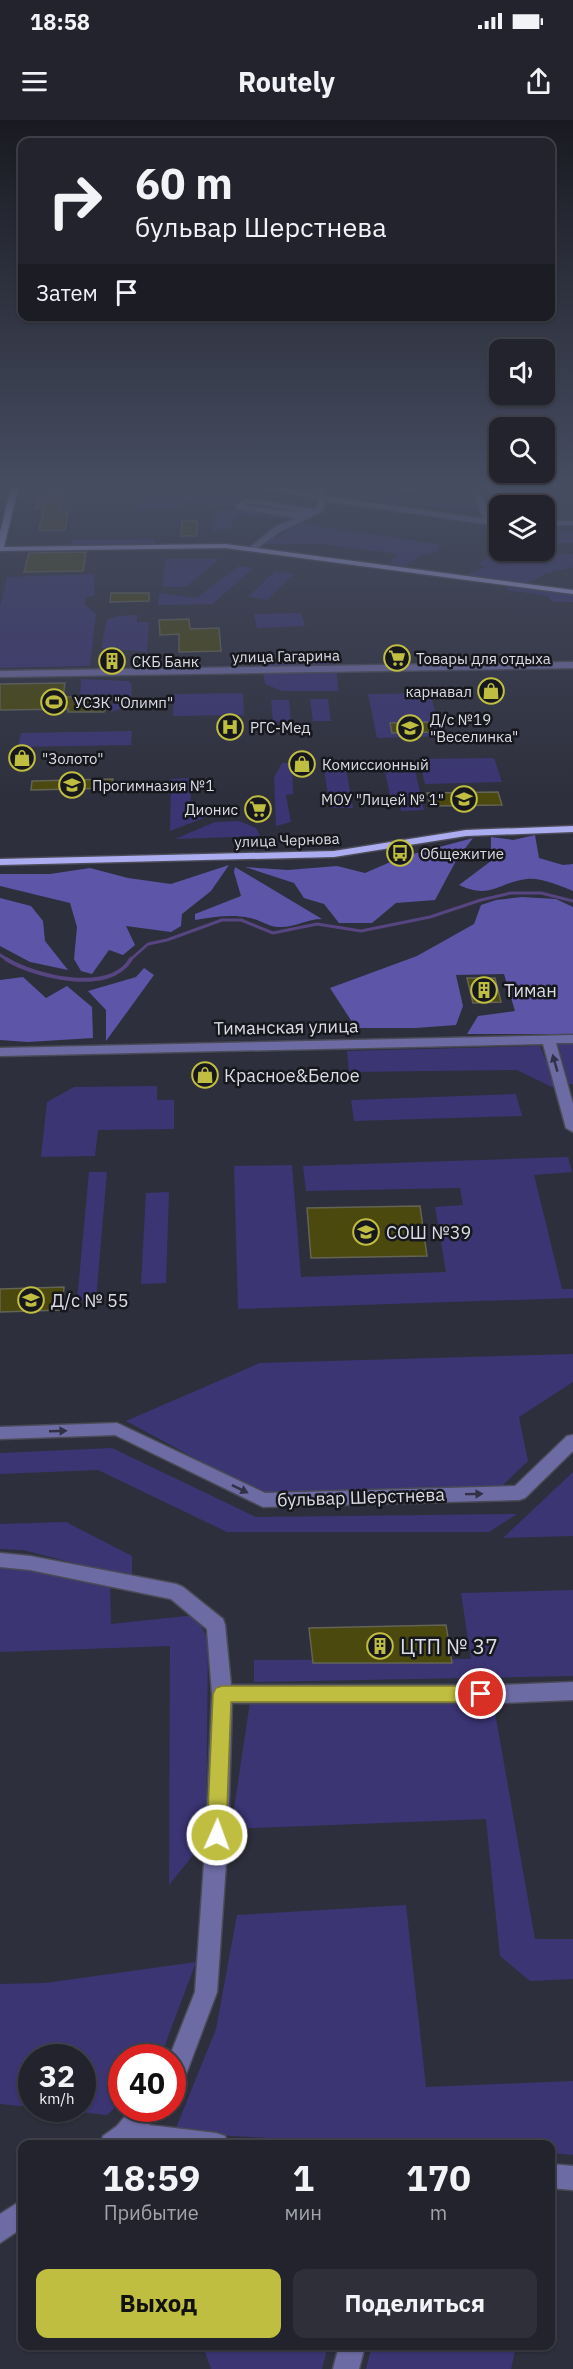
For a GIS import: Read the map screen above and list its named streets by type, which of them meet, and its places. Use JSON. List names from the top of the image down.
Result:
{
  "streets": {
    "main road": ["улица Чернова"],
    "street": ["улица Гагарина", "Тиманская улица", "бульвар Шерстнева"]
  },
  "one_way": ["бульвар Шерстнева"],
  "places": {
    "supermarket": ["Товары для отдыха", "Дионис"],
    "building": ["СКБ Банк", "Тиман", "ЦТП № 37"],
    "shop": [
      "карнавал",
      "\"Золото\"",
      "Комиссионный",
      "Красное&Белое"
    ],
    "sports": ["УСЗК \"Олимп\""],
    "hospital": ["РГС-Мед"],
    "school or university": [
      "Д/с №19 \"Веселинка\"",
      "Прогимназия №1",
      "МОУ \"Лицей № 1\"",
      "СОШ №39",
      "Д/с № 55"
    ],
    "bus stop": ["Общежитие"]
  },
  "page": {
    "status": "18:58",
    "header": "Routely",
    "turn": ["60 m", "бульвар Шерстнева"],
    "then": "Затем",
    "speed": "32 km/h",
    "limit": "40",
    "eta": [
      "18:59",
      "Прибытие",
      "1",
      "мин",
      "170",
      "m"
    ],
    "buttons": ["Выход", "Поделиться"]
  }
}
